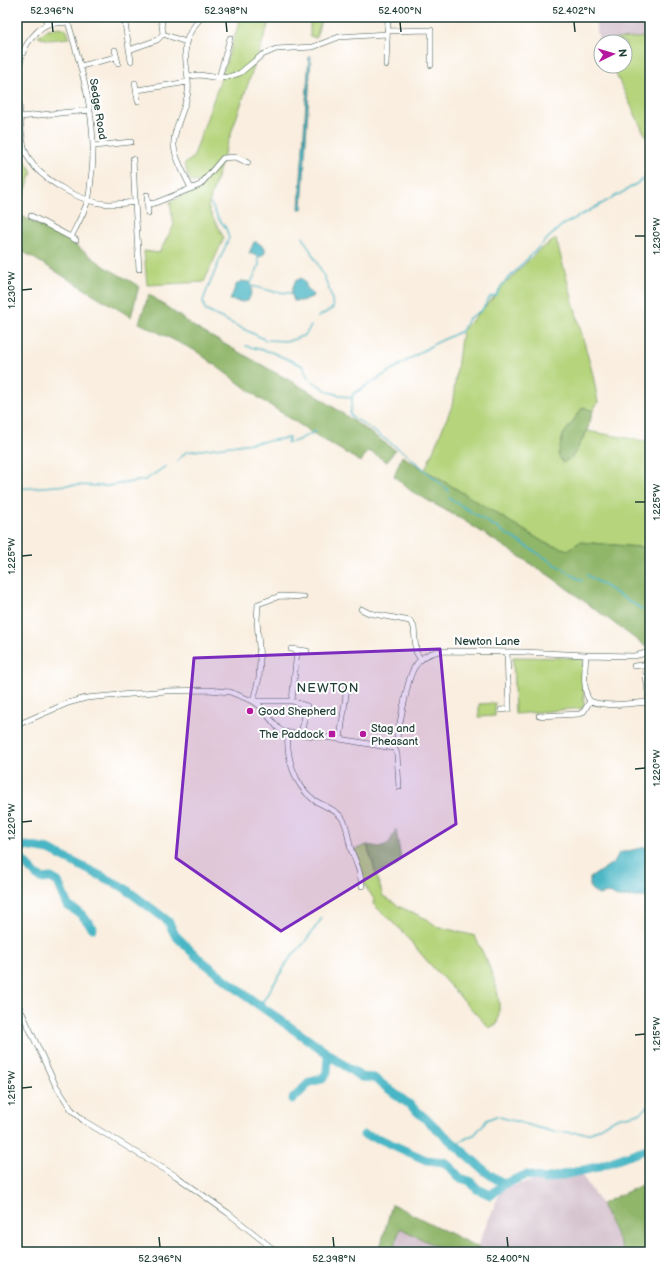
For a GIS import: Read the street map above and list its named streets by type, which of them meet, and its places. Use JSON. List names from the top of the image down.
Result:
{
  "streets": {
    "street": ["Sedge Road", "Newton Lane"]
  },
  "districts": ["NEWTON"],
  "places": {
    "other": ["Good Shepherd", "Stag and Pheasant"],
    "transit": ["The Paddock"]
  },
  "north": "right",
  "coordinates": [
    "52.396°N",
    "52.398°N",
    "52.400°N",
    "52.402°N",
    "1.230°W",
    "1.225°W",
    "1.220°W",
    "1.215°W"
  ]
}
